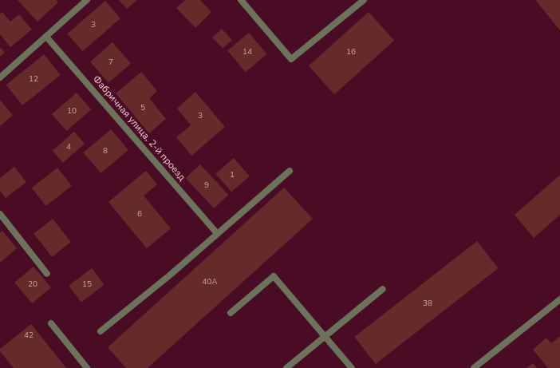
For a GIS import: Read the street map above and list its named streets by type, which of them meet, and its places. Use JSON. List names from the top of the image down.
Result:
{
  "streets": {
    "street": ["Фабричная улица, 2-й проезд"]
  },
  "house_numbers": [
    "3",
    "14",
    "16",
    "7",
    "12",
    "5",
    "10",
    "3",
    "4",
    "8",
    "1",
    "9",
    "6",
    "40А",
    "20",
    "15",
    "38",
    "42"
  ]
}
